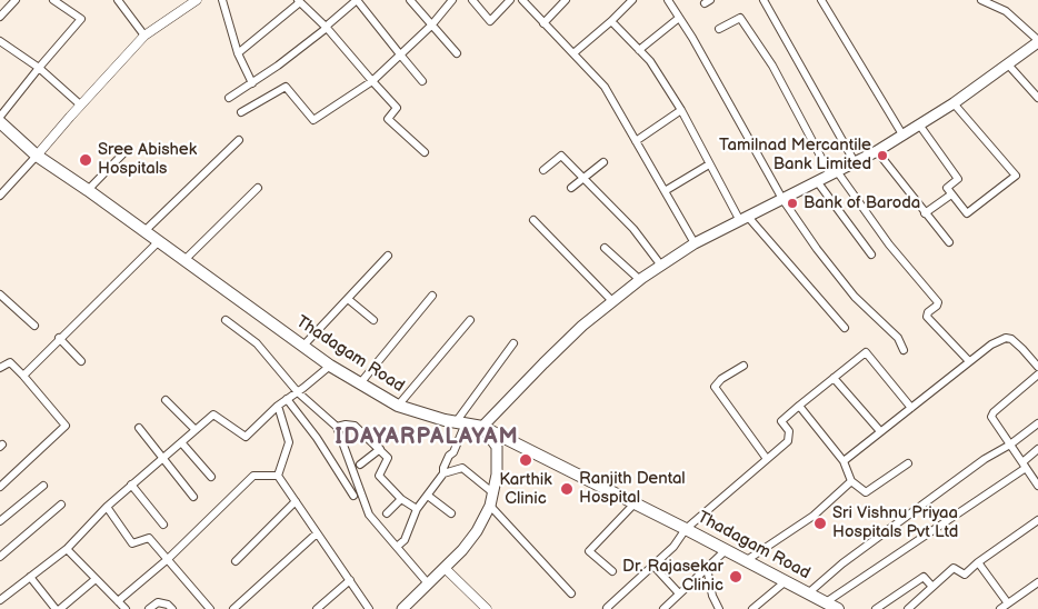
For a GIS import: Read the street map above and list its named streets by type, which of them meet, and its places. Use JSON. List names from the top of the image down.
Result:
{
  "streets": {
    "main road": ["Thadagam Road"]
  },
  "districts": ["IDAYARPALAYAM"],
  "places": [
    "Tamilnad Mercantile Bank Limited",
    "Sree Abishek Hospitals",
    "Bank of Baroda",
    "Karthik Clinic",
    "Ranjith Dental Hospital",
    "Sri Vishnu Priyaa Hospitals Pvt Ltd",
    "Dr. Rajasekar Clinic"
  ]
}
